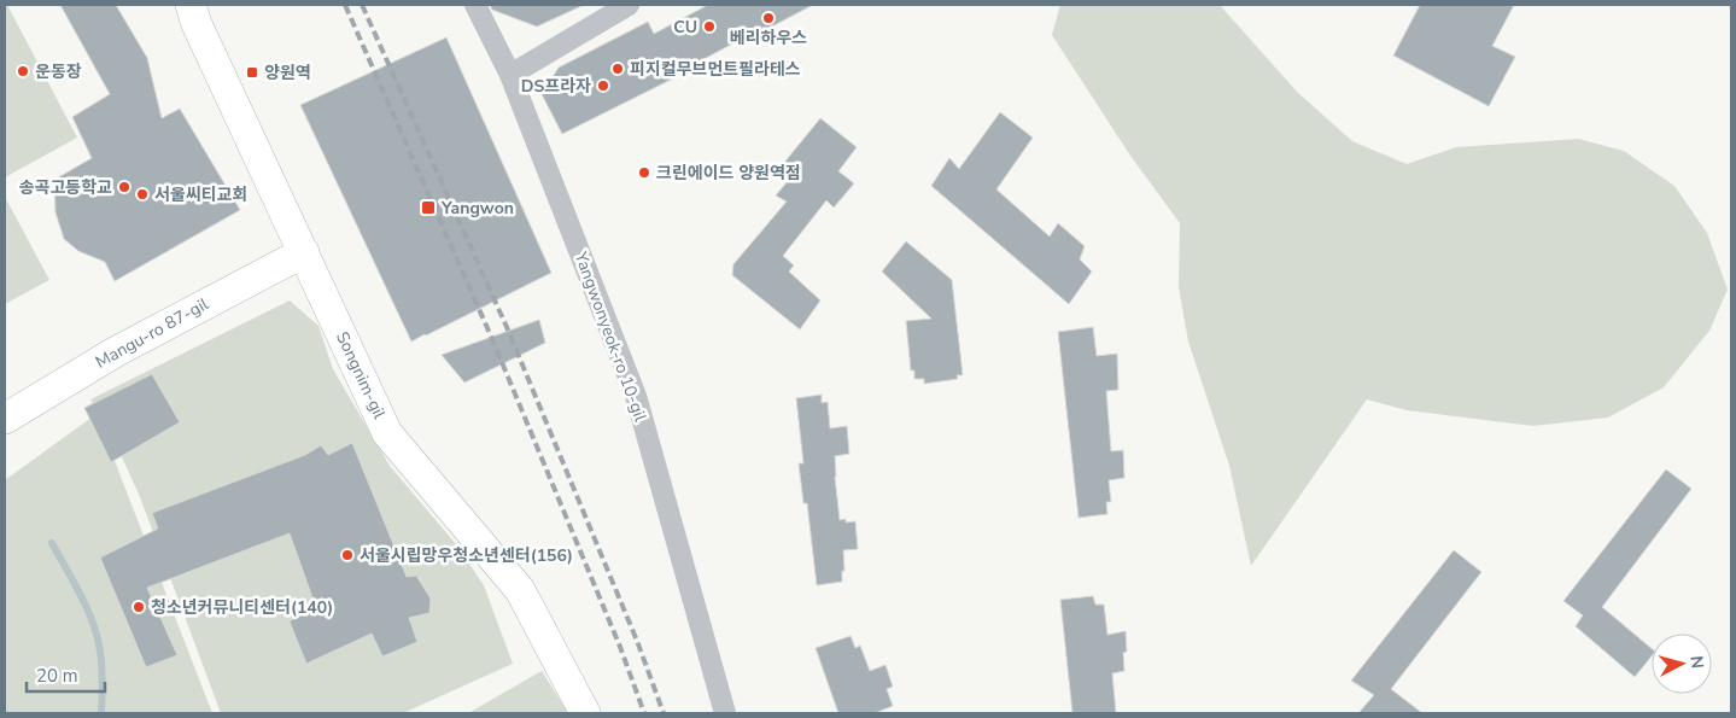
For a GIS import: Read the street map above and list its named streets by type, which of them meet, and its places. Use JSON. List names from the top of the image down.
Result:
{
  "streets": {
    "street": ["Mangu-ro 87-gil", "Yangwonyeok-ro 10-gil", "Songnim-gil"]
  },
  "crossings": [
    ["Mangu-ro 87-gil", "Songnim-gil"]
  ],
  "places": {
    "other": [
      "베리하우스",
      "CU",
      "피지컬무브먼트필라테스",
      "운동장",
      "DS프라자",
      "크린에이드 양원역점",
      "송곡고등학교",
      "서울씨티교회",
      "서울시립망우청소년센터(156)",
      "청소년커뮤니티센터(140)"
    ],
    "transit": ["양원역", "Yangwon"]
  },
  "scale_bar": "20 m",
  "north": "right"
}
